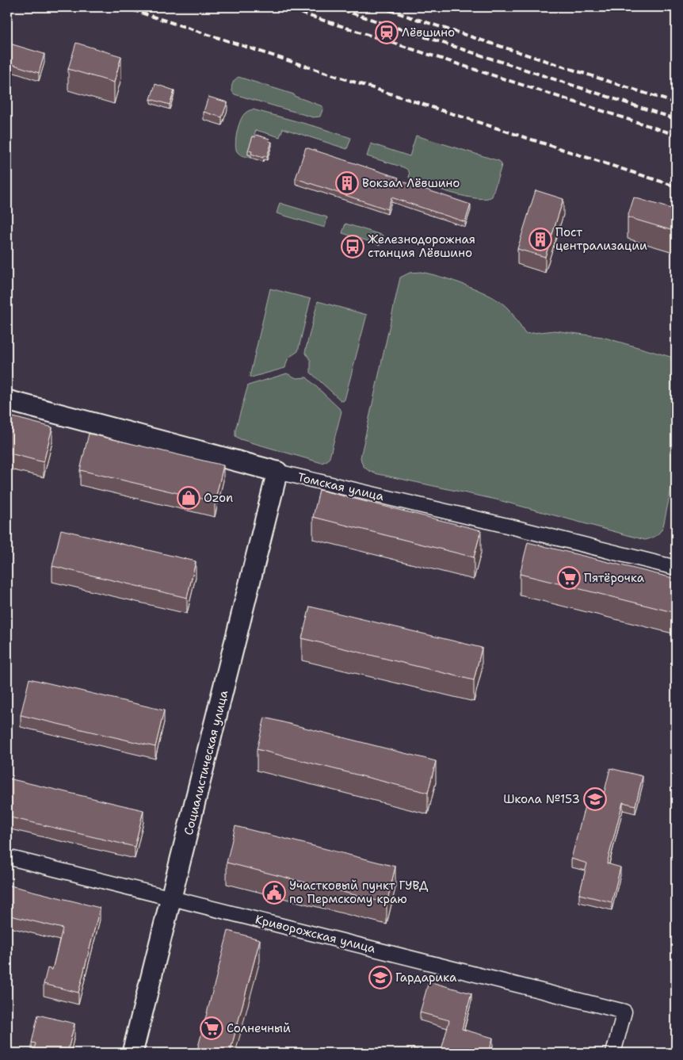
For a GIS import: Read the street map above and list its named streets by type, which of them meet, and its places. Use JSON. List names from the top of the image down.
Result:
{
  "streets": {
    "street": ["Томская улица", "Социалистическая улица", "Криворожская улица"]
  },
  "crossings": [
    ["Томская улица", "Социалистическая улица"],
    ["Социалистическая улица", "Криворожская улица"]
  ],
  "places": {
    "station": ["Лёвшино"],
    "building": ["Вокзал Лёвшино", "Пост централизации"],
    "bus stop": ["Железнодорожная станция Лёвшино"],
    "shop": ["Ozon"],
    "supermarket": ["Пятёрочка", "Солнечный"],
    "school or university": ["Школа №153", "Гардарика"],
    "public building": ["Участковый пункт ГУВД по Пермскому краю"]
  }
}
